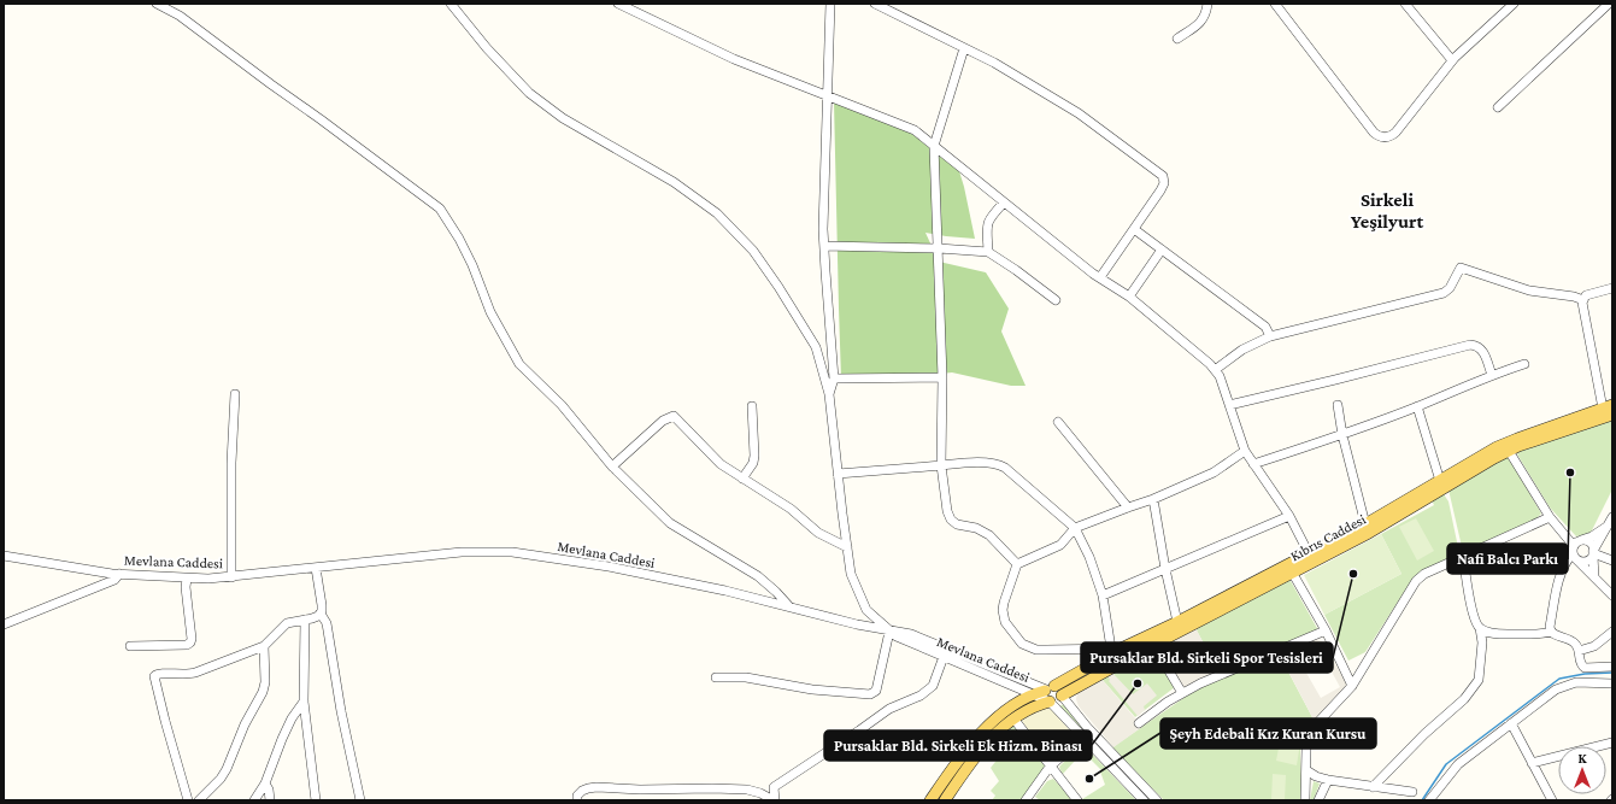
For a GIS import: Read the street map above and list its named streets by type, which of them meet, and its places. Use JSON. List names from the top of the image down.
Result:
{
  "streets": {
    "main road": ["Kıbrıs Caddesi"],
    "street": ["Mevlana Caddesi"]
  },
  "districts": ["Sirkeli Yeşilyurt"],
  "places": [
    "Nafi Balcı Parkı",
    "Pursaklar Bld. Sirkeli Spor Tesisleri",
    "Pursaklar Bld. Sirkeli Ek Hizm. Binası",
    "Şeyh Edebali Kız Kuran Kursu"
  ],
  "north": "top"
}
